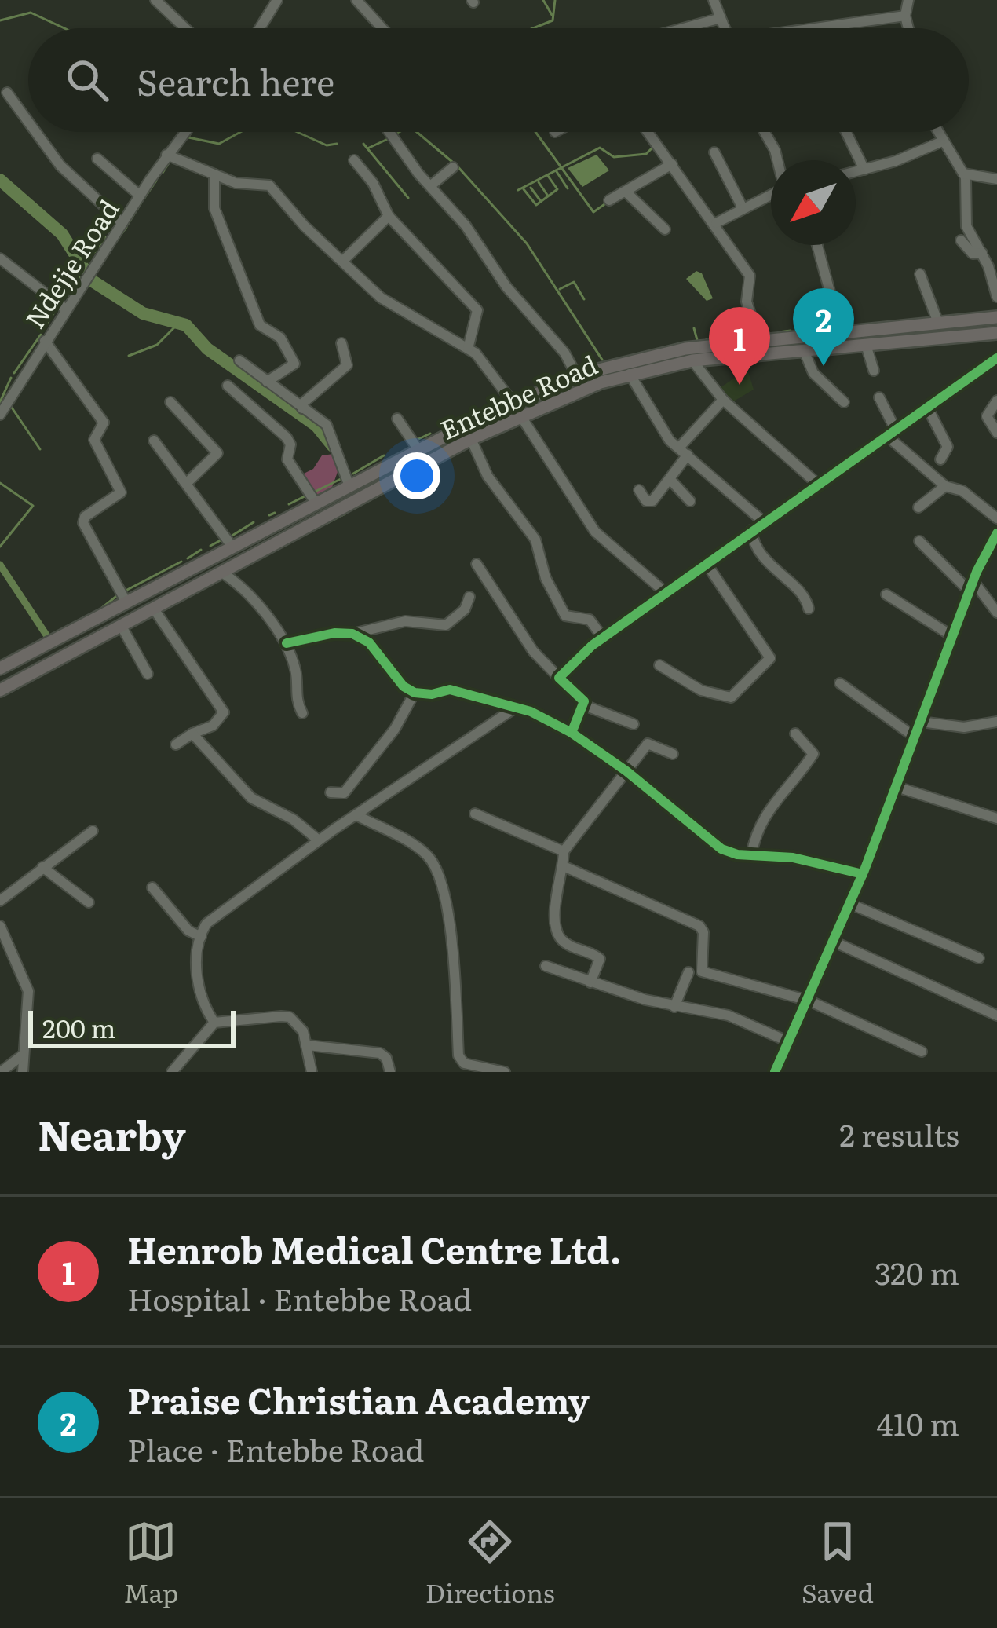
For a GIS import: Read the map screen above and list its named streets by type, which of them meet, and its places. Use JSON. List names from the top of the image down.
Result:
{
  "streets": {
    "main road": ["Entebbe Road"],
    "street": ["Ndejje Road"]
  },
  "scale_bar": "200 m",
  "north": "bottom left",
  "page": {
    "search": "Search here",
    "pins": ["2", "1"],
    "scale": "200 m",
    "heading": ["Nearby", "2 results"],
    "list": [
      {
        "mark": "1",
        "name": "Henrob Medical Centre Ltd.",
        "note": "Hospital · Entebbe Road",
        "value": "320 m"
      },
      {
        "mark": "2",
        "name": "Praise Christian Academy",
        "note": "Place · Entebbe Road",
        "value": "410 m"
      }
    ],
    "nav": ["Map", "Directions", "Saved"]
  }
}
